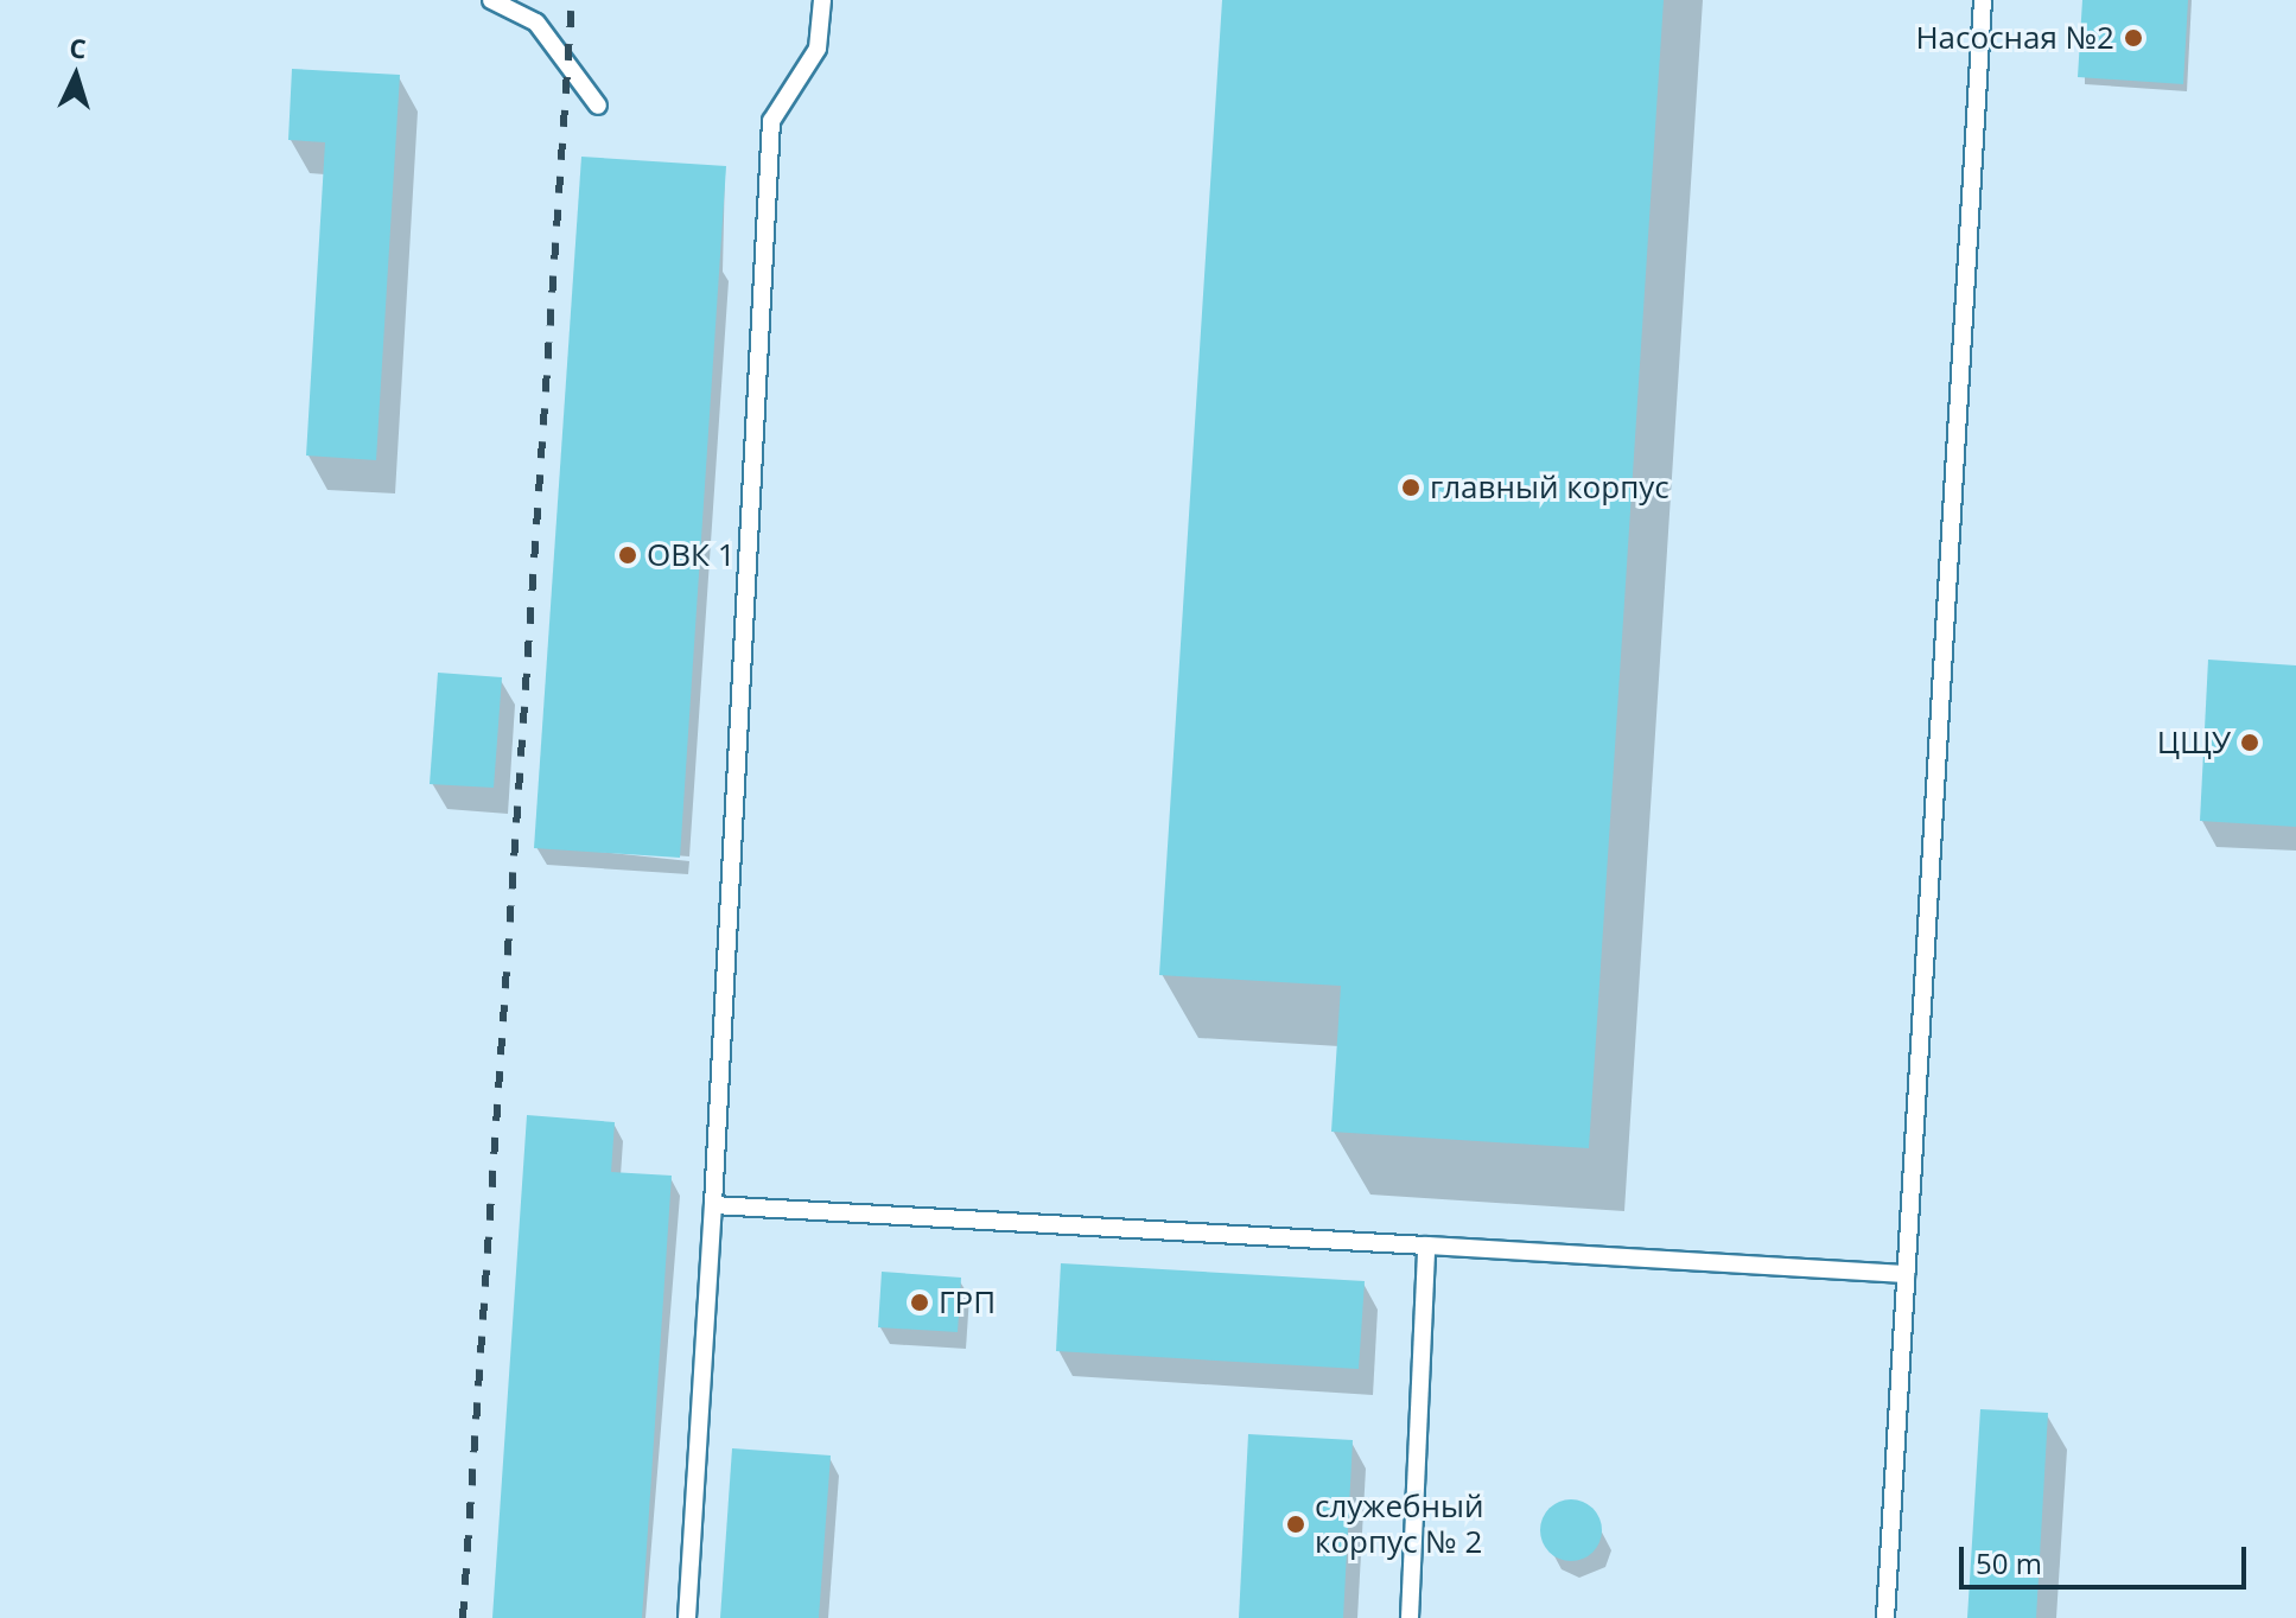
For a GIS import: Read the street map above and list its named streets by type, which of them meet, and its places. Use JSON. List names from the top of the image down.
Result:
{
  "places": [
    "Насосная №2",
    "главный корпус",
    "ОВК 1",
    "ЦЩУ",
    "ГРП",
    "служебный корпус № 2"
  ],
  "scale_bar": "50 m",
  "north": "top"
}
